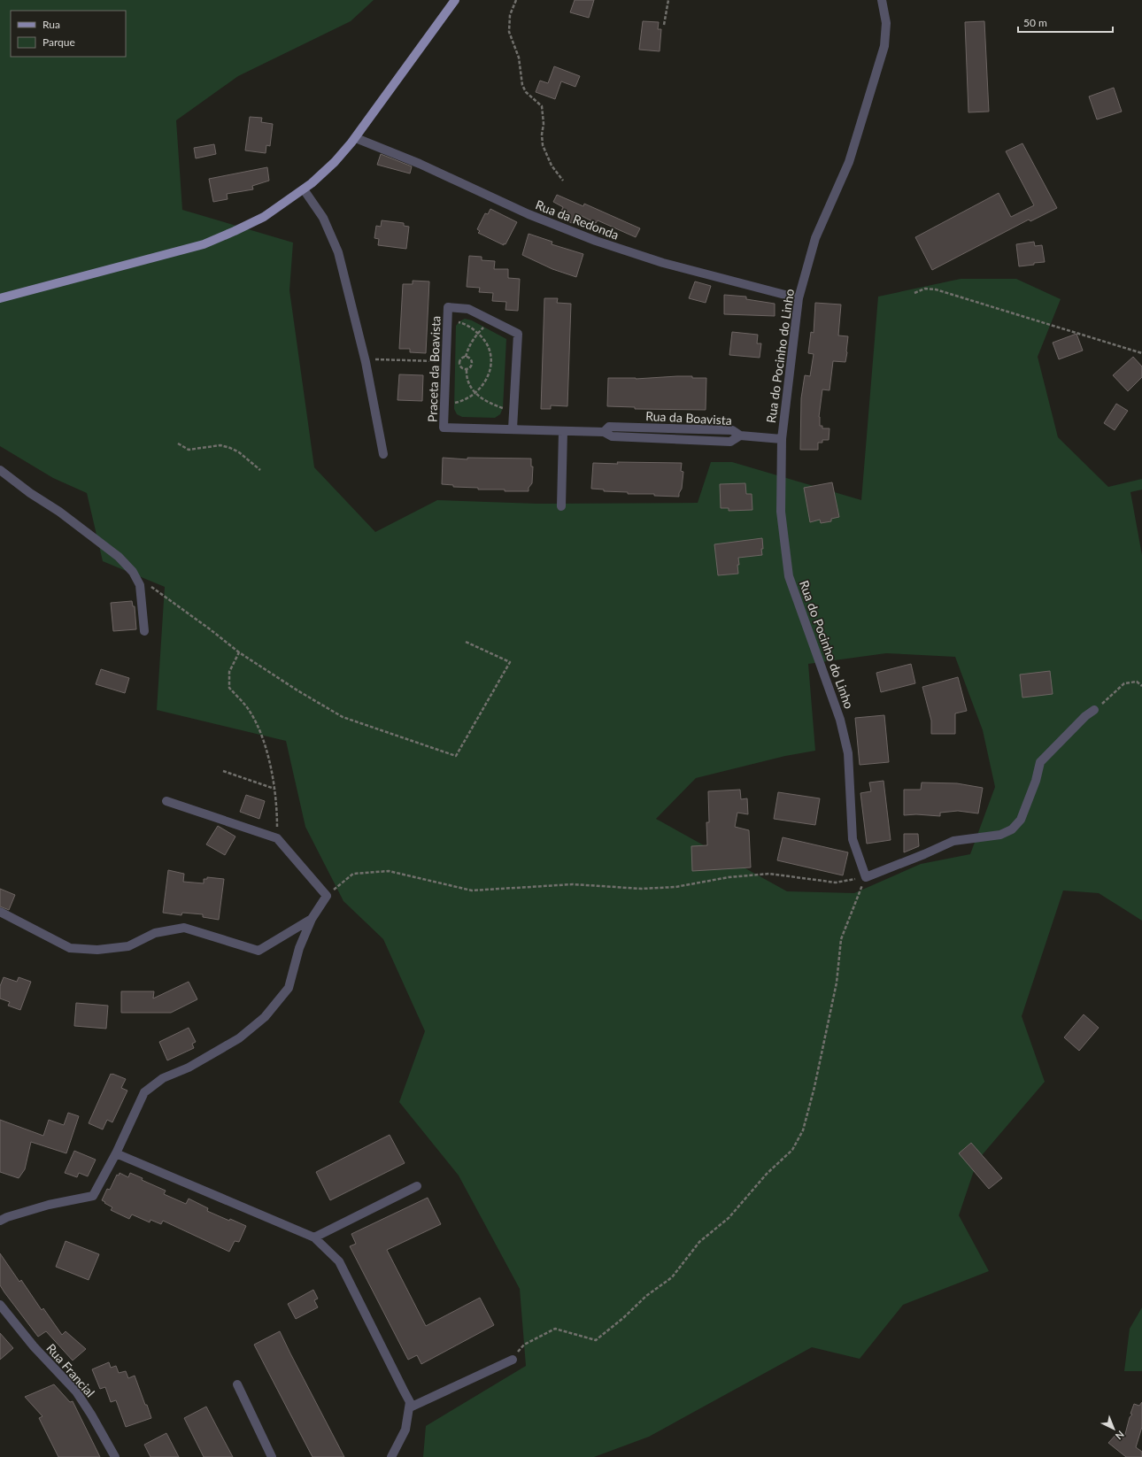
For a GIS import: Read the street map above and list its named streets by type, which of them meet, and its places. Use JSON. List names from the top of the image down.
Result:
{
  "streets": {
    "street": [
      "Rua da Redonda",
      "Rua do Pocinho do Linho",
      "Praceta da Boavista",
      "Rua da Boavista",
      "Rua Francial"
    ]
  },
  "crossings": [
    ["Rua da Redonda", "Rua do Pocinho do Linho"],
    ["Rua do Pocinho do Linho", "Rua da Boavista"],
    ["Praceta da Boavista", "Rua da Boavista"]
  ],
  "legend": ["Rua", "Parque"],
  "scale_bar": "50 m",
  "north": "bottom right"
}
